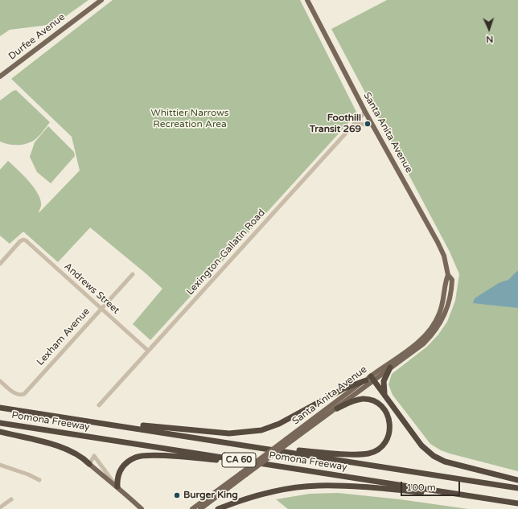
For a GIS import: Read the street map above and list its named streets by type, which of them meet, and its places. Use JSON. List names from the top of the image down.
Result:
{
  "streets": {
    "highway": ["Pomona Freeway", "CA 60"],
    "main road": ["Durfee Avenue", "Santa Anita Avenue"],
    "street": ["Lexington-Gallatin Road", "Andrews Street", "Lexham Avenue"]
  },
  "crossings": [
    ["Santa Anita Avenue", "Lexington-Gallatin Road"],
    ["Lexington-Gallatin Road", "Andrews Street"],
    ["Andrews Street", "Lexham Avenue"]
  ],
  "parks": ["Whittier Narrows Recreation Area"],
  "places": ["Foothill Transit 269", "Burger King"],
  "scale_bar": "100 m",
  "north": "bottom"
}
